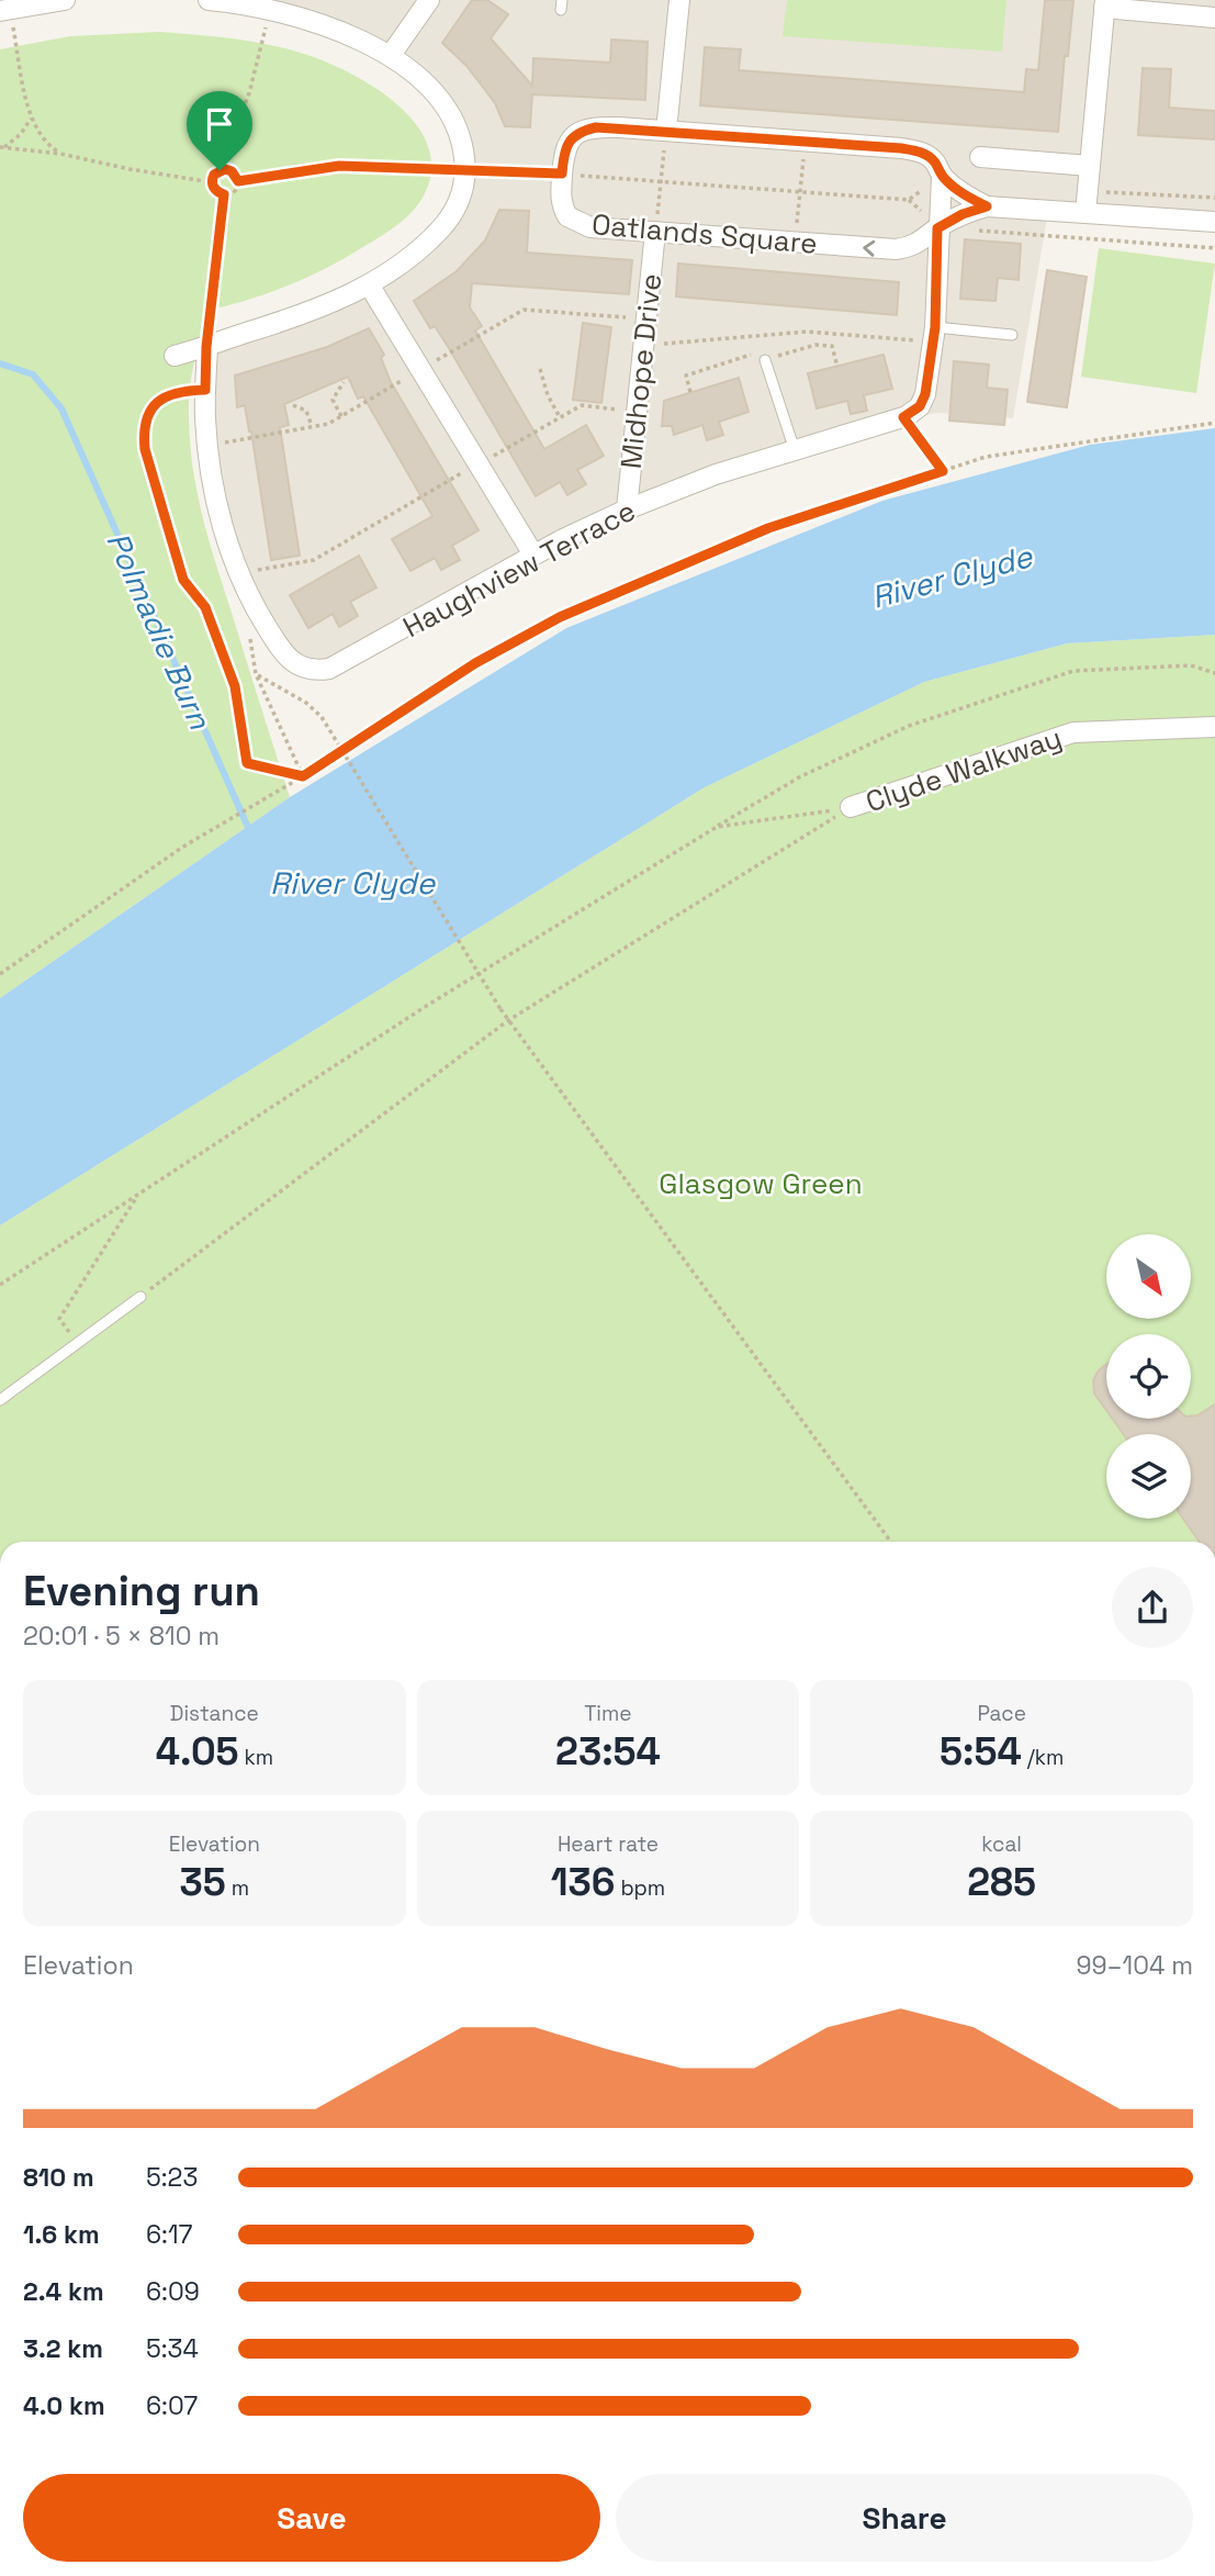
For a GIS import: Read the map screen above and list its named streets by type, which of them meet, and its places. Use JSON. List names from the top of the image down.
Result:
{
  "streets": {
    "street": [
      "Oatlands Square",
      "Midhope Drive",
      "Haughview Terrace",
      "Clyde Walkway"
    ]
  },
  "crossings": [
    ["Oatlands Square", "Midhope Drive"],
    ["Midhope Drive", "Haughview Terrace"]
  ],
  "water": ["River Clyde", "Polmadie Burn"],
  "parks": ["Glasgow Green"],
  "north": "bottom right",
  "page": {
    "heading": ["Evening run", "20:01 · 5 × 810 m"],
    "stats": [
      ["Distance", "4.05 km"],
      ["Time", "23:54"],
      ["Pace", "5:54 /km"],
      ["Elevation", "35 m"],
      ["Heart rate", "136 bpm"],
      ["kcal", "285"]
    ],
    "chart": ["Elevation", "99–104 m"],
    "list": [
      {
        "name": "810 m",
        "note": "5:23"
      },
      {
        "name": "1.6 km",
        "note": "6:17"
      },
      {
        "name": "2.4 km",
        "note": "6:09"
      },
      {
        "name": "3.2 km",
        "note": "5:34"
      },
      {
        "name": "4.0 km",
        "note": "6:07"
      }
    ],
    "buttons": ["Save", "Share"]
  }
}
